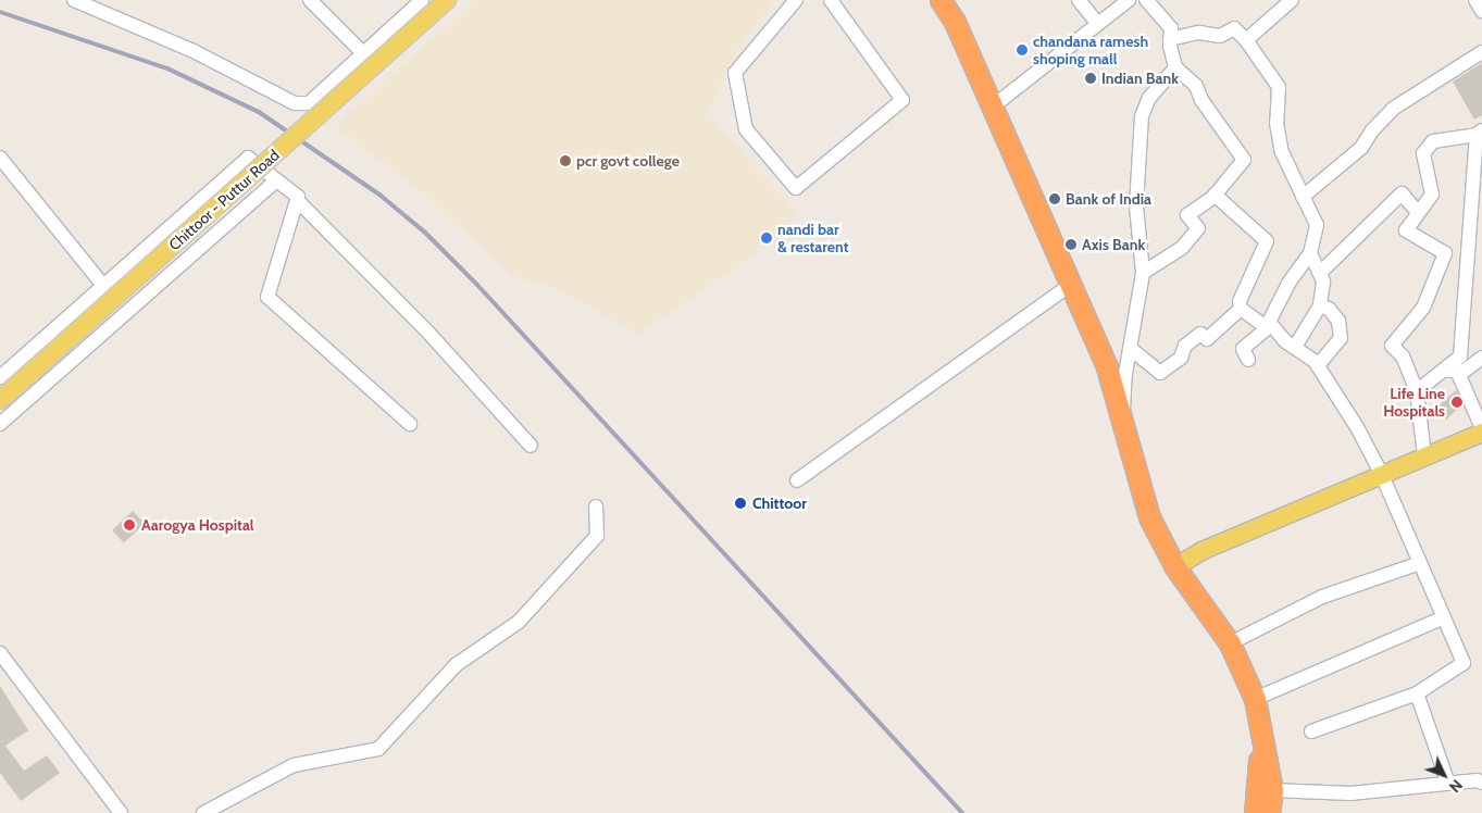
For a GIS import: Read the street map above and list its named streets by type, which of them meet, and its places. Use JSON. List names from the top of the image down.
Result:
{
  "streets": {
    "main road": ["Chittoor - Puttur Road"]
  },
  "places": [
    "chandana ramesh shoping mall",
    "Indian Bank",
    "pcr govt college",
    "Bank of India",
    "nandi bar & restarent",
    "Axis Bank",
    "Life Line Hospitals",
    "Chittoor",
    "Aarogya Hospital"
  ],
  "north": "bottom right"
}
